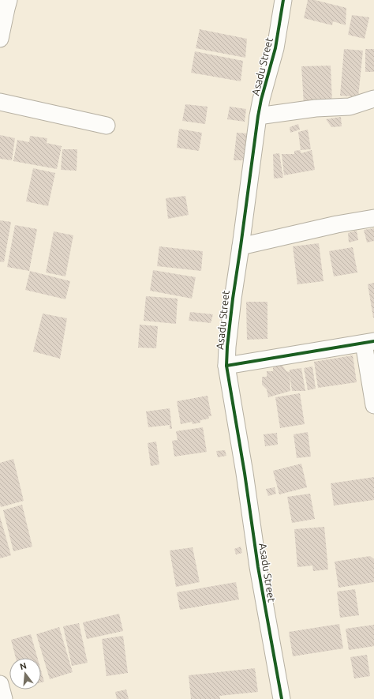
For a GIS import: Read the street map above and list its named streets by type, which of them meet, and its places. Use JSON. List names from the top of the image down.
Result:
{
  "streets": {
    "street": ["Asadu Street"]
  },
  "north": "top"
}
